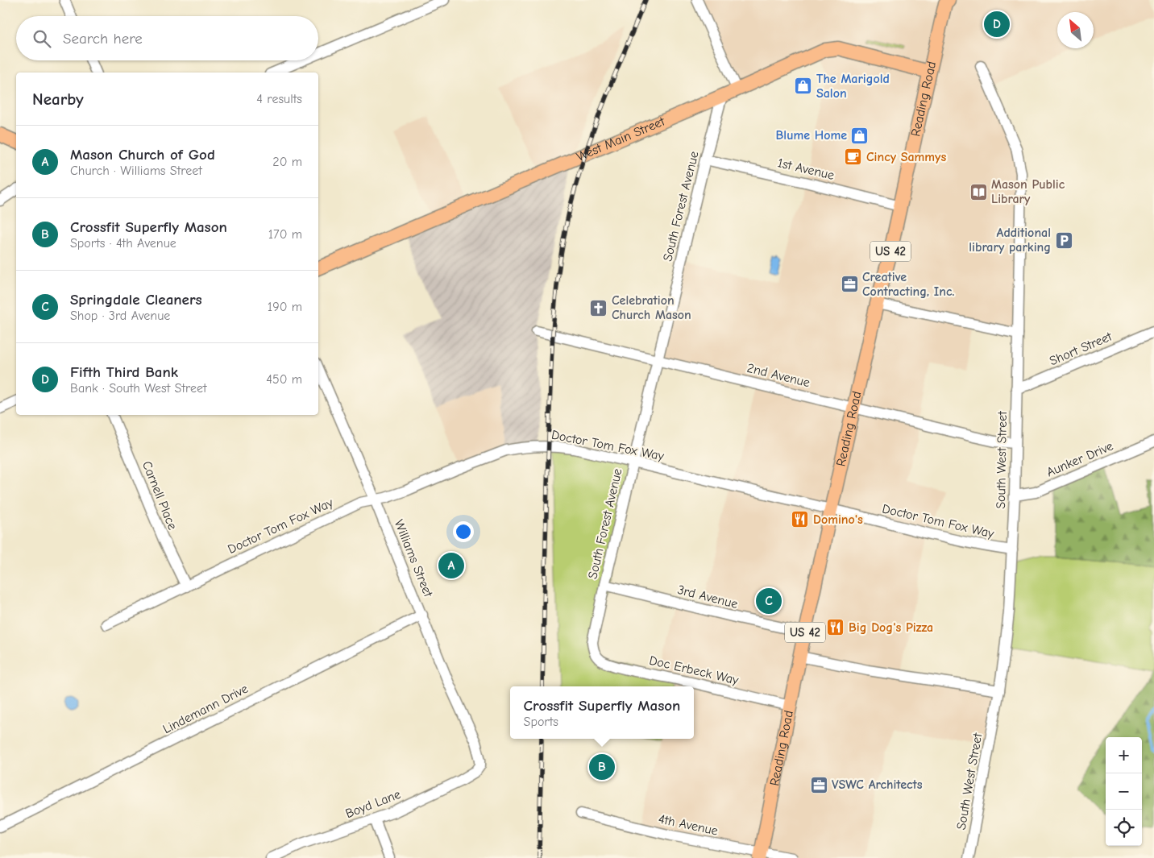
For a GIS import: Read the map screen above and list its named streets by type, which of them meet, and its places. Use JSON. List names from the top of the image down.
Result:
{
  "streets": {
    "main road": ["Reading Road", "West Main Street", "US 42"],
    "street": [
      "1st Avenue",
      "South Forest Avenue",
      "Short Street",
      "2nd Avenue",
      "Doctor Tom Fox Way",
      "Aunker Drive",
      "South West Street",
      "Carnell Place",
      "Williams Street",
      "3rd Avenue",
      "Doc Erbeck Way",
      "Lindemann Drive",
      "Boyd Lane",
      "4th Avenue"
    ]
  },
  "crossings": [
    ["Reading Road", "West Main Street"],
    ["Reading Road", "1st Avenue"],
    ["Reading Road", "2nd Avenue"],
    ["Reading Road", "Doctor Tom Fox Way"],
    ["Reading Road", "3rd Avenue"],
    ["Reading Road", "Doc Erbeck Way"],
    ["Reading Road", "4th Avenue"],
    ["West Main Street", "South Forest Avenue"],
    ["1st Avenue", "South Forest Avenue"],
    ["South Forest Avenue", "2nd Avenue"],
    ["South Forest Avenue", "Doctor Tom Fox Way"],
    ["South Forest Avenue", "3rd Avenue"],
    ["South Forest Avenue", "Doc Erbeck Way"],
    ["Short Street", "South West Street"],
    ["2nd Avenue", "South West Street"],
    ["Doctor Tom Fox Way", "South West Street"],
    ["Doctor Tom Fox Way", "Carnell Place"],
    ["Doctor Tom Fox Way", "Williams Street"],
    ["Aunker Drive", "South West Street"],
    ["Williams Street", "Lindemann Drive"],
    ["Williams Street", "Boyd Lane"]
  ],
  "places": {
    "shop": ["The Marigold Salon", "Blume Home"],
    "cafe": ["Cincy Sammys"],
    "library": ["Mason Public Library"],
    "parking": ["Additional library parking"],
    "office": ["Creative Contracting, Inc.", "VSWC Architects"],
    "church": ["Celebration Church Mason"],
    "restaurant": ["Domino's", "Big Dog's Pizza"]
  },
  "north": "top left",
  "page": {
    "pins": [
      "D",
      "A",
      "C",
      "B"
    ],
    "search": "Search here",
    "heading": ["Nearby", "4 results"],
    "list": [
      {
        "mark": "A",
        "name": "Mason Church of God",
        "note": "Church · Williams Street",
        "value": "20 m"
      },
      {
        "mark": "B",
        "name": "Crossfit Superfly Mason",
        "note": "Sports · 4th Avenue",
        "value": "170 m"
      },
      {
        "mark": "C",
        "name": "Springdale Cleaners",
        "note": "Shop · 3rd Avenue",
        "value": "190 m"
      },
      {
        "mark": "D",
        "name": "Fifth Third Bank",
        "note": "Bank · South West Street",
        "value": "450 m"
      }
    ],
    "popup": ["Crossfit Superfly Mason", "Sports"],
    "map_buttons": ["+", "−"]
  }
}
